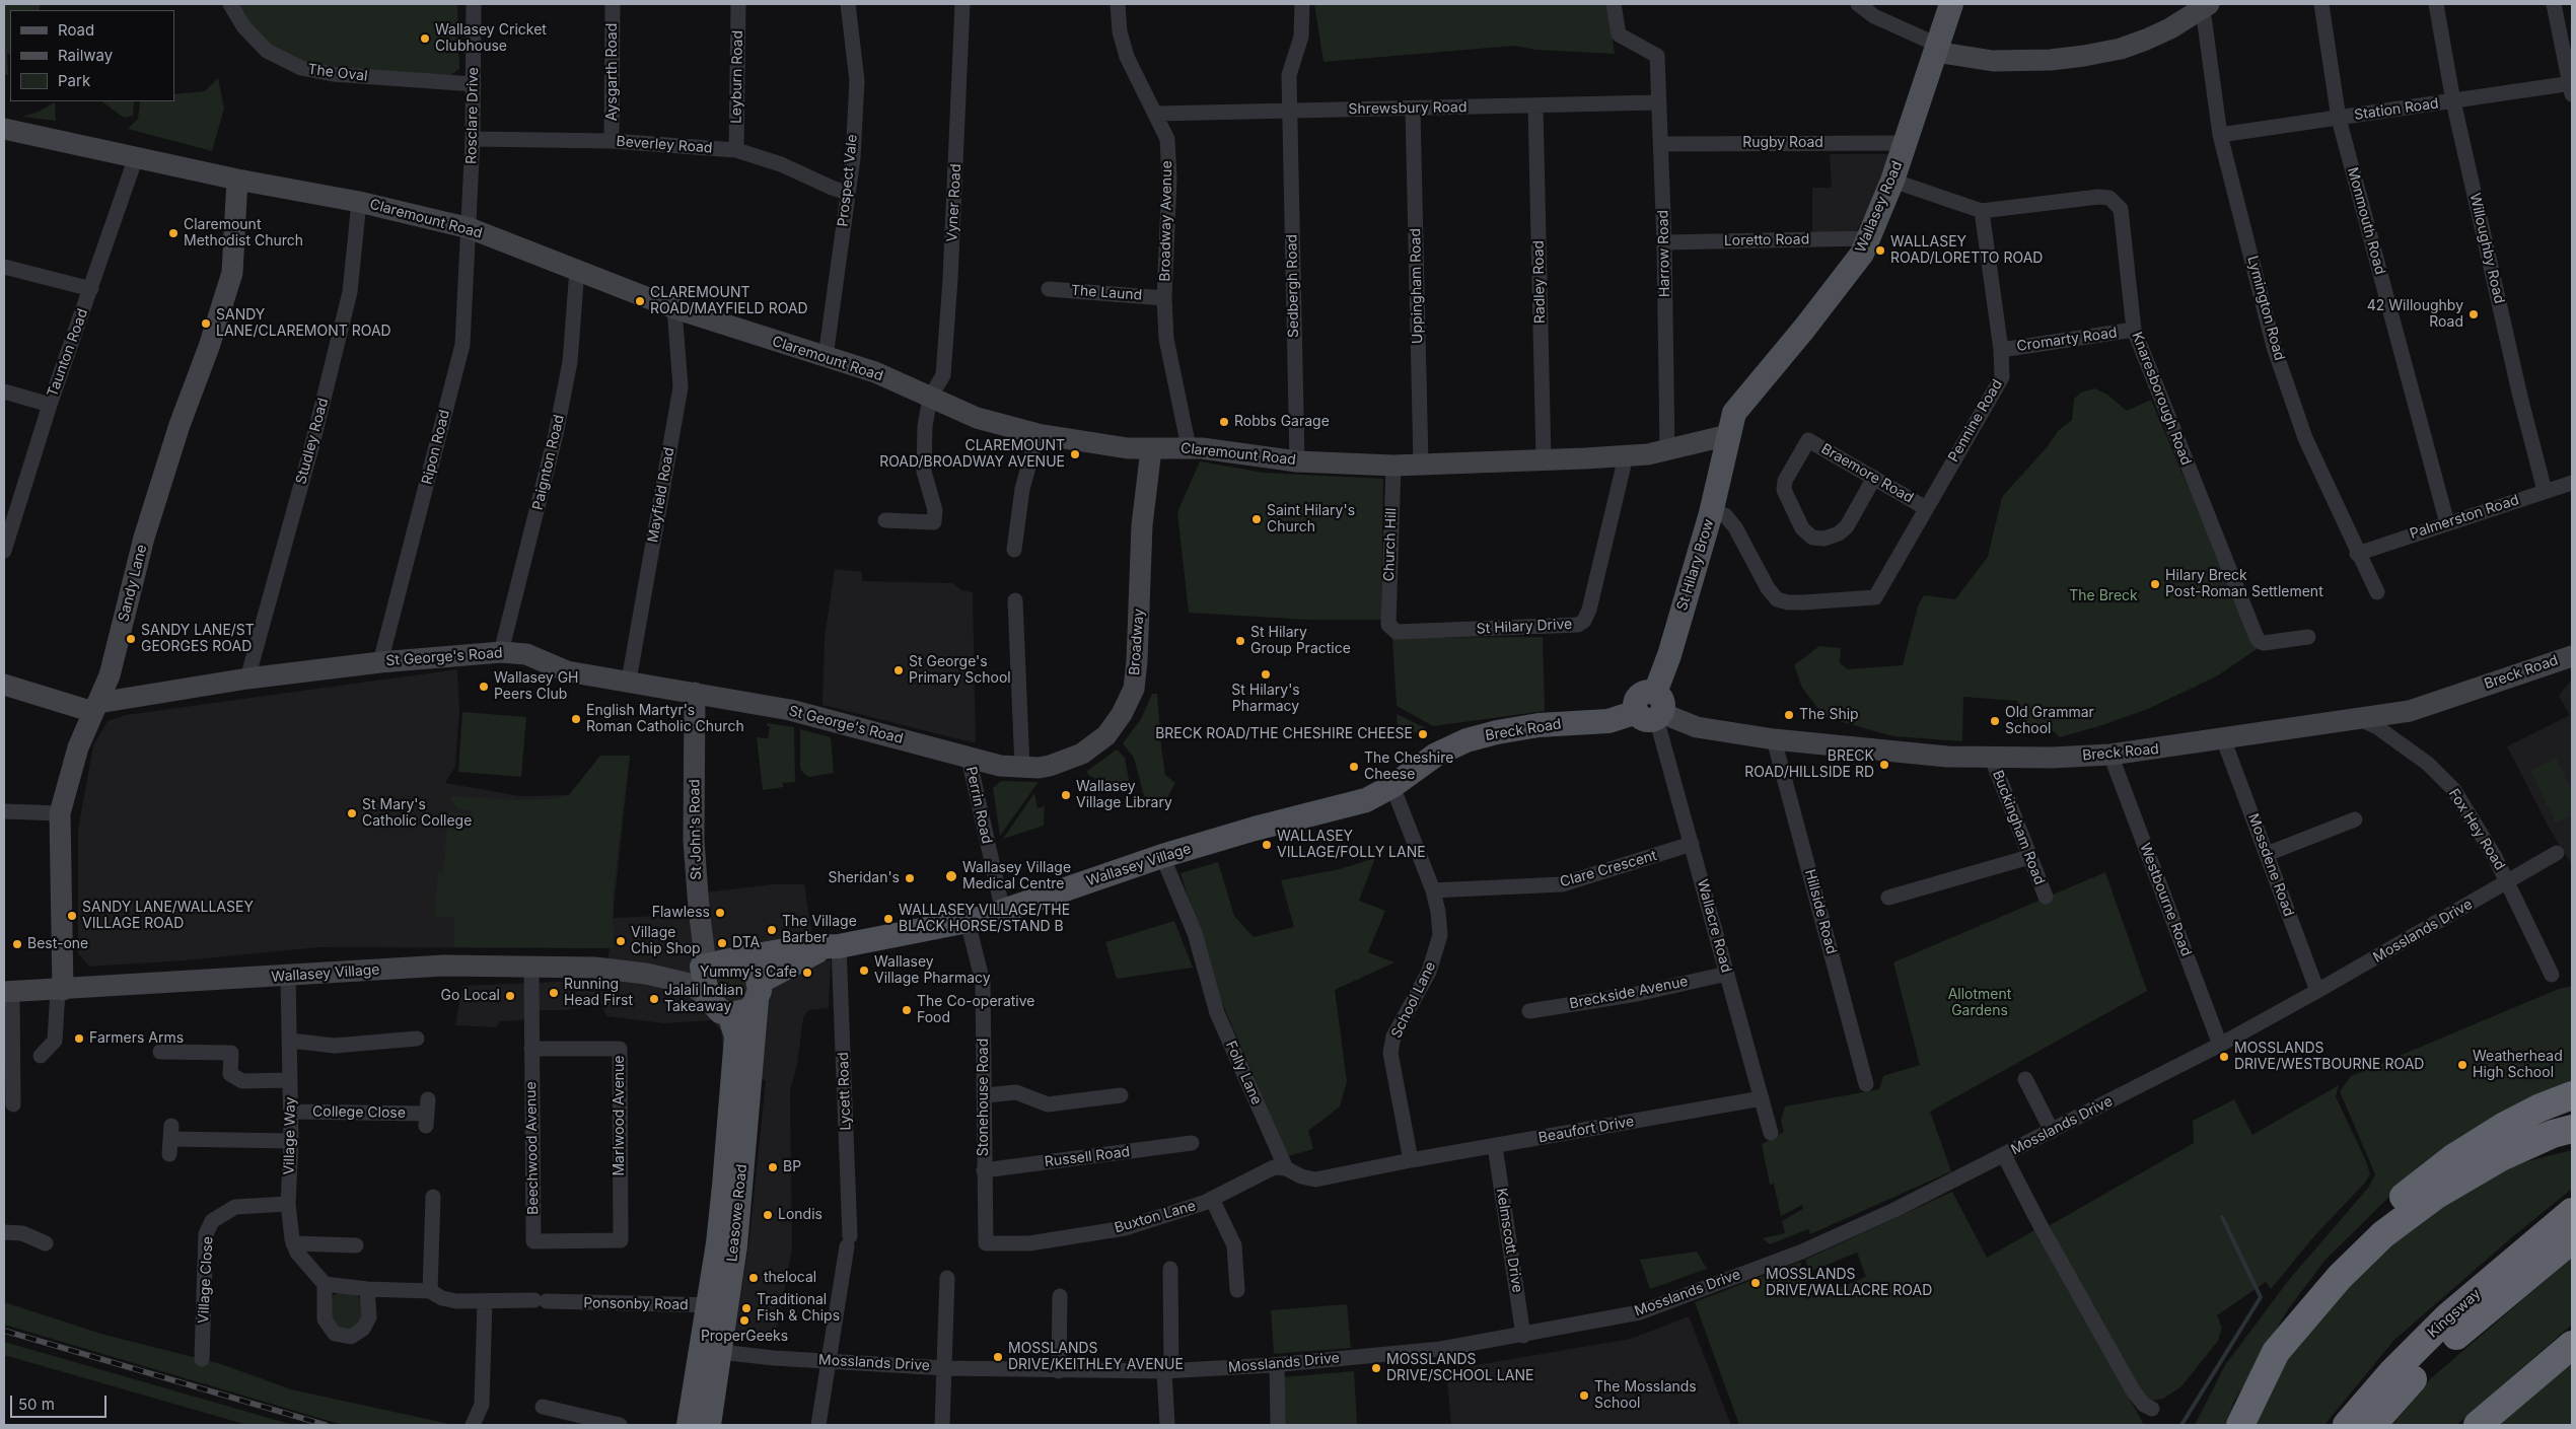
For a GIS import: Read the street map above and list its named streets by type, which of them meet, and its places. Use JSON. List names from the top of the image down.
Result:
{
  "streets": {
    "highway": ["Kingsway"],
    "main road": [
      "Wallasey Road",
      "St Hilary Brow",
      "Breck Road",
      "Wallasey Village",
      "Leasowe Road"
    ],
    "street": [
      "Aysgarth Road",
      "The Oval",
      "Leyburn Road",
      "Shrewsbury Road",
      "Station Road",
      "Rosclare Drive",
      "Rugby Road",
      "Beverley Road",
      "Prospect Vale",
      "Vyner Road",
      "Claremount Road",
      "Broadway Avenue",
      "Monmouth Road",
      "Loretto Road",
      "Willoughby Road",
      "Harrow Road",
      "Radley Road",
      "Sedbergh Road",
      "Uppingham Road",
      "The Laund",
      "Lymington Road",
      "Cromarty Road",
      "Taunton Road",
      "Knaresborough Road",
      "Pennine Road",
      "Studley Road",
      "Ripon Road",
      "Paignton Road",
      "Braemore Road",
      "Mayfield Road",
      "Palmerston Road",
      "Church Hill",
      "Sandy Lane",
      "St Hilary Drive",
      "Broadway",
      "St George's Road",
      "Perrin Road",
      "Buckingham Road",
      "St John's Road",
      "Fox Hey Road",
      "Mossdene Road",
      "Clare Crescent",
      "Westbourne Road",
      "Hillside Road",
      "Wallacre Road",
      "Mosslands Drive",
      "Breckside Avenue",
      "School Lane",
      "Folly Lane",
      "Lycett Road",
      "Stonehouse Road",
      "College Close",
      "Marlwood Avenue",
      "Beaufort Drive",
      "Village Way",
      "Beechwood Avenue",
      "Russell Road",
      "Buxton Lane",
      "Kelmscott Drive",
      "Village Close",
      "Ponsonby Road"
    ]
  },
  "crossings": [
    ["Aysgarth Road", "Beverley Road"],
    ["The Oval", "Rosclare Drive"],
    ["Leyburn Road", "Beverley Road"],
    ["Shrewsbury Road", "Broadway Avenue"],
    ["Shrewsbury Road", "Harrow Road"],
    ["Shrewsbury Road", "Radley Road"],
    ["Shrewsbury Road", "Sedbergh Road"],
    ["Shrewsbury Road", "Uppingham Road"],
    ["Station Road", "Monmouth Road"],
    ["Station Road", "Willoughby Road"],
    ["Station Road", "Lymington Road"],
    ["Rosclare Drive", "Beverley Road"],
    ["Rosclare Drive", "Claremount Road"],
    ["Rosclare Drive", "Ripon Road"],
    ["Rugby Road", "Wallasey Road"],
    ["Rugby Road", "Harrow Road"],
    ["Beverley Road", "Prospect Vale"],
    ["Prospect Vale", "Claremount Road"],
    ["Vyner Road", "Claremount Road"],
    ["Wallasey Road", "Claremount Road"],
    ["Wallasey Road", "Loretto Road"],
    ["Wallasey Road", "Knaresborough Road"],
    ["Wallasey Road", "St Hilary Brow"],
    ["Claremount Road", "Broadway Avenue"],
    ["Claremount Road", "Harrow Road"],
    ["Claremount Road", "Radley Road"],
    ["Claremount Road", "Sedbergh Road"],
    ["Claremount Road", "Uppingham Road"],
    ["Claremount Road", "Taunton Road"],
    ["Claremount Road", "Studley Road"],
    ["Claremount Road", "Ripon Road"],
    ["Claremount Road", "Paignton Road"],
    ["Claremount Road", "Mayfield Road"],
    ["Claremount Road", "Church Hill"],
    ["Claremount Road", "St Hilary Brow"],
    ["Claremount Road", "Sandy Lane"],
    ["Claremount Road", "St Hilary Drive"],
    ["Claremount Road", "Broadway"],
    ["Broadway Avenue", "The Laund"],
    ["Monmouth Road", "Palmerston Road"],
    ["Loretto Road", "Harrow Road"],
    ["Willoughby Road", "Palmerston Road"],
    ["Lymington Road", "Palmerston Road"],
    ["Cromarty Road", "Knaresborough Road"],
    ["Cromarty Road", "Pennine Road"],
    ["Knaresborough Road", "Pennine Road"],
    ["Pennine Road", "Braemore Road"],
    ["Pennine Road", "St Hilary Brow"],
    ["Studley Road", "St George's Road"],
    ["Ripon Road", "St George's Road"],
    ["Paignton Road", "St George's Road"],
    ["Mayfield Road", "St George's Road"],
    ["Church Hill", "St Hilary Drive"],
    ["St Hilary Brow", "Breck Road"],
    ["St Hilary Brow", "Wallacre Road"],
    ["Sandy Lane", "St George's Road"],
    ["Sandy Lane", "Wallasey Village"],
    ["Broadway", "St George's Road"],
    ["St George's Road", "Perrin Road"],
    ["St George's Road", "St John's Road"],
    ["Breck Road", "Buckingham Road"],
    ["Breck Road", "Fox Hey Road"],
    ["Breck Road", "Wallasey Village"],
    ["Breck Road", "Mossdene Road"],
    ["Breck Road", "Westbourne Road"],
    ["Breck Road", "Hillside Road"],
    ["Breck Road", "Wallacre Road"],
    ["Breck Road", "School Lane"],
    ["Perrin Road", "Wallasey Village"],
    ["St John's Road", "Wallasey Village"],
    ["St John's Road", "Leasowe Road"],
    ["Fox Hey Road", "Mosslands Drive"],
    ["Wallasey Village", "School Lane"],
    ["Wallasey Village", "Folly Lane"],
    ["Wallasey Village", "Lycett Road"],
    ["Wallasey Village", "Stonehouse Road"],
    ["Wallasey Village", "Village Way"],
    ["Wallasey Village", "Beechwood Avenue"],
    ["Wallasey Village", "Leasowe Road"],
    ["Mossdene Road", "Mosslands Drive"],
    ["Clare Crescent", "Wallacre Road"],
    ["Clare Crescent", "School Lane"],
    ["Westbourne Road", "Mosslands Drive"],
    ["Wallacre Road", "Breckside Avenue"],
    ["Wallacre Road", "Beaufort Drive"],
    ["Mosslands Drive", "Lycett Road"],
    ["Mosslands Drive", "Leasowe Road"],
    ["Mosslands Drive", "Kelmscott Drive"],
    ["School Lane", "Beaufort Drive"],
    ["Folly Lane", "Buxton Lane"],
    ["Stonehouse Road", "Russell Road"],
    ["Stonehouse Road", "Buxton Lane"],
    ["College Close", "Village Way"],
    ["Marlwood Avenue", "Beechwood Avenue"],
    ["Beaufort Drive", "Kelmscott Drive"],
    ["Village Way", "Village Close"],
    ["Leasowe Road", "Ponsonby Road"]
  ],
  "parks": ["The Breck", "Allotment Gardens"],
  "places": [
    "Wallasey Cricket Clubhouse",
    "Claremount Methodist Church",
    "WALLASEY ROAD/LORETTO ROAD",
    "CLAREMOUNT ROAD/MAYFIELD ROAD",
    "42 Willoughby Road",
    "SANDY LANE/CLAREMONT ROAD",
    "Robbs Garage",
    "CLAREMOUNT ROAD/BROADWAY AVENUE",
    "Saint Hilary's Church",
    "HiIary Breck Post-Roman Settlement",
    "SANDY LANE/ST GEORGES ROAD",
    "St Hilary Group Practice",
    "St George's Primary School",
    "St Hilary's Pharmacy",
    "Wallasey GH Peers Club",
    "The Ship",
    "English Martyr's Roman Catholic Church",
    "Old Grammar School",
    "BRECK ROAD/THE CHESHIRE CHEESE",
    "BRECK ROAD/HILLSIDE RD",
    "The Cheshire Cheese",
    "Wallasey Village Library",
    "St Mary's Catholic College",
    "WALLASEY VILLAGE/FOLLY LANE",
    "Wallasey Village Medical Centre",
    "Sheridan's",
    "Flawless",
    "SANDY LANE/WALLASEY VILLAGE ROAD",
    "WALLASEY VILLAGE/THE BLACK HORSE/STAND B",
    "The Village Barber",
    "Village Chip Shop",
    "DTA",
    "Best-one",
    "Wallasey Village Pharmacy",
    "Yummy's Cafe",
    "Running Head First",
    "Go Local",
    "Jalali Indian Takeaway",
    "The Co-operative Food",
    "Farmers Arms",
    "MOSSLANDS DRIVE/WESTBOURNE ROAD",
    "Weatherhead High School",
    "BP",
    "Londis",
    "thelocal",
    "MOSSLANDS DRIVE/WALLACRE ROAD",
    "Traditional Fish & Chips",
    "ProperGeeks",
    "MOSSLANDS DRIVE/KEITHLEY AVENUE",
    "MOSSLANDS DRIVE/SCHOOL LANE",
    "The Mosslands School"
  ],
  "legend": ["Road", "Railway", "Park"],
  "scale_bar": "50 m"
}
